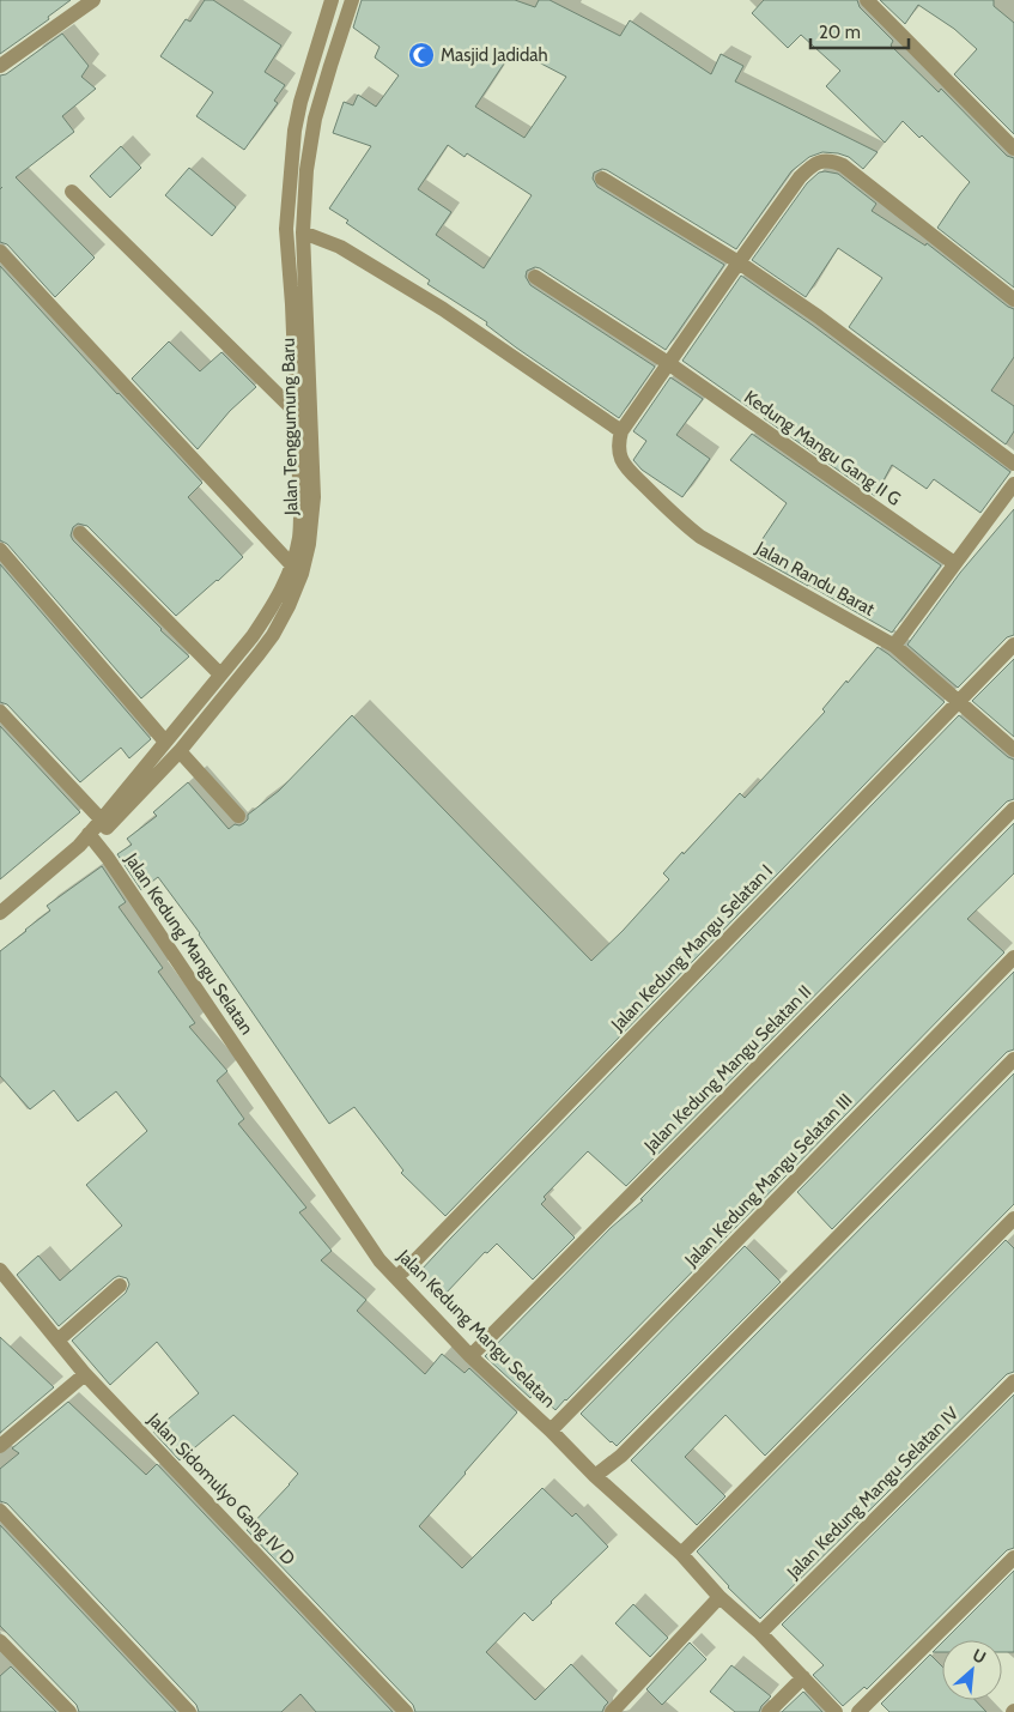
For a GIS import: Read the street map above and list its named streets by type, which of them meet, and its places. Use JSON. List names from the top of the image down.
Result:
{
  "streets": {
    "street": [
      "Jalan Tenggumung Baru",
      "Kedung Mangu Gang II G",
      "Jalan Randu Barat",
      "Jalan Kedung Mangu Selatan",
      "Jalan Kedung Mangu Selatan I",
      "Jalan Kedung Mangu Selatan II",
      "Jalan Kedung Mangu Selatan III",
      "Jalan Sidomulyo Gang IV D",
      "Jalan Kedung Mangu Selatan IV"
    ]
  },
  "crossings": [
    ["Jalan Tenggumung Baru", "Jalan Kedung Mangu Selatan"],
    ["Jalan Randu Barat", "Jalan Kedung Mangu Selatan I"],
    ["Jalan Kedung Mangu Selatan", "Jalan Kedung Mangu Selatan I"],
    ["Jalan Kedung Mangu Selatan", "Jalan Kedung Mangu Selatan II"],
    ["Jalan Kedung Mangu Selatan", "Jalan Kedung Mangu Selatan III"],
    ["Jalan Kedung Mangu Selatan", "Jalan Kedung Mangu Selatan IV"]
  ],
  "places": {
    "mosque": ["Masjid Jadidah"]
  },
  "scale_bar": "20 m",
  "north": "top right"
}
